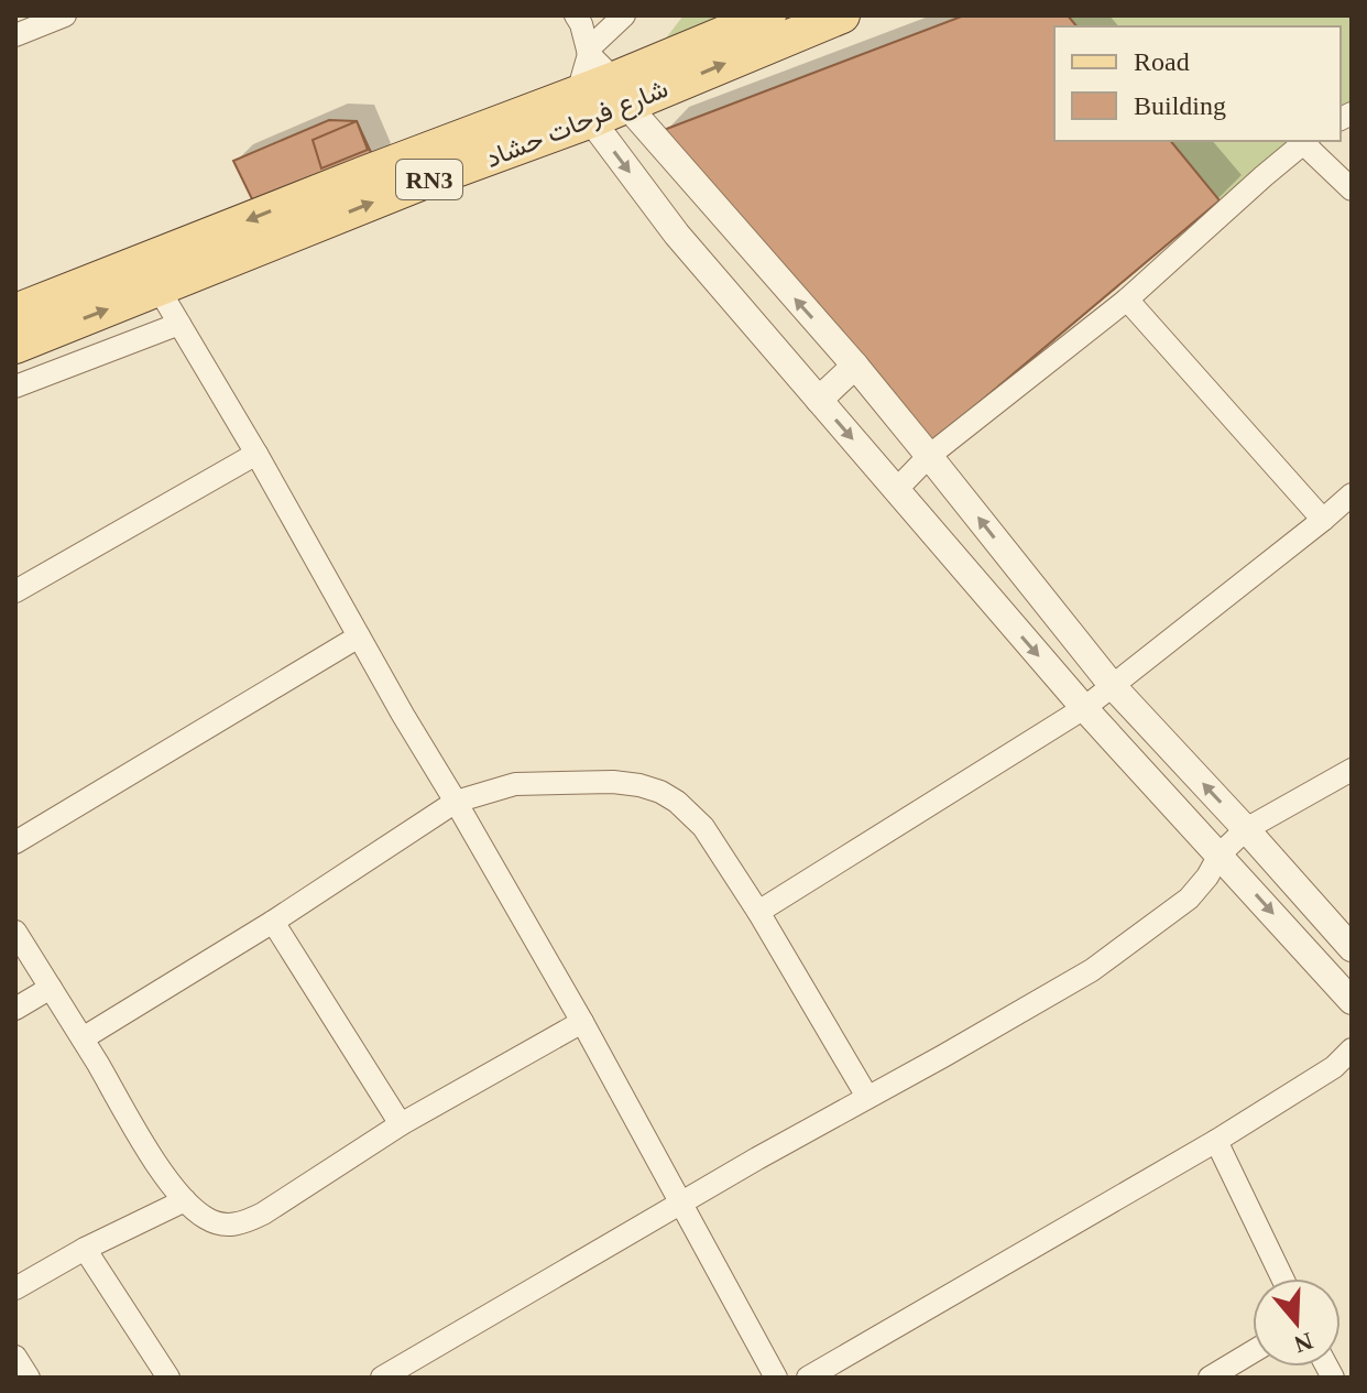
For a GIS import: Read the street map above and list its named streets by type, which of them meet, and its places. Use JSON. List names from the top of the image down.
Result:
{
  "streets": {
    "main road": ["شارع فرحات حشاد", "RN3"]
  },
  "legend": ["Road", "Building"],
  "north": "bottom"
}
